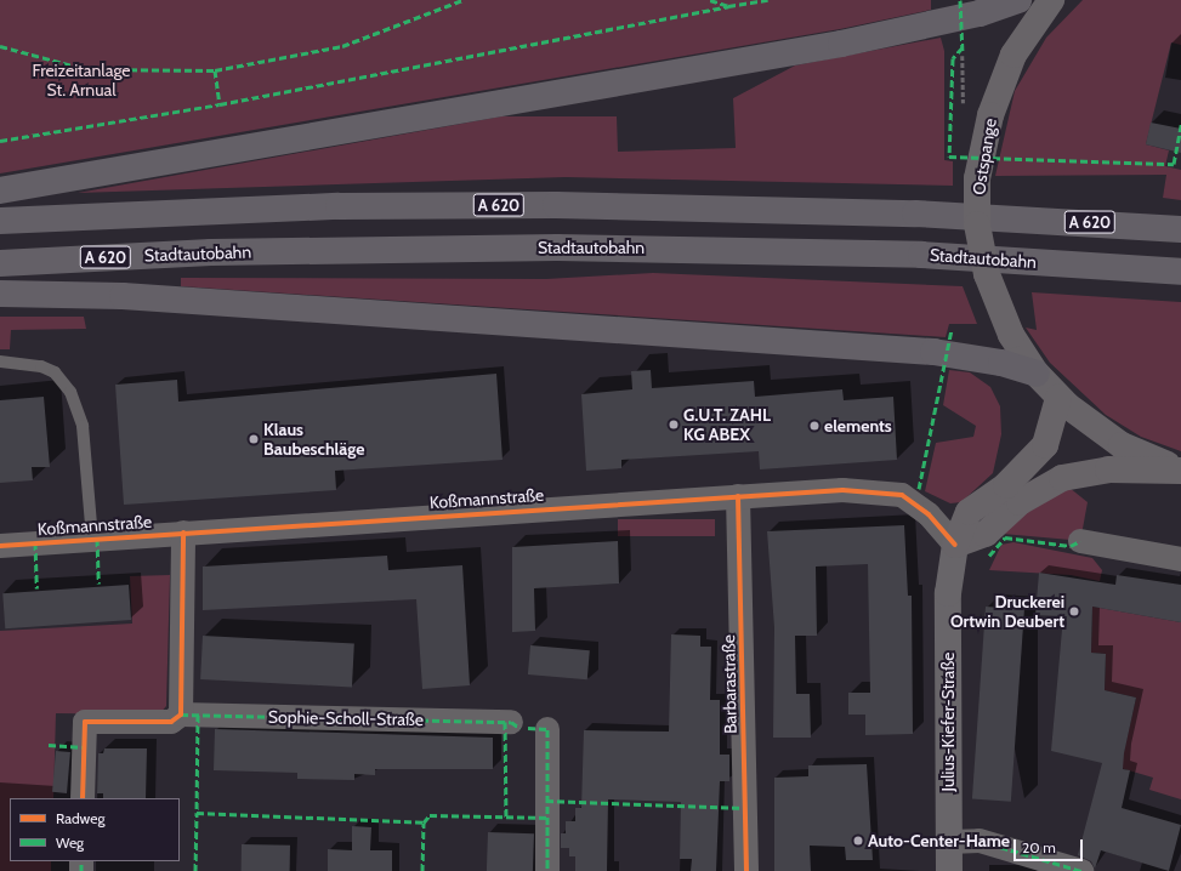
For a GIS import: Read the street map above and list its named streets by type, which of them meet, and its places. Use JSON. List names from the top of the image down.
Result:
{
  "streets": {
    "highway": ["A 620", "Stadtautobahn"],
    "main road": ["Ostspange", "Julius-Kiefer-Straße"],
    "street": ["Koßmannstraße", "Barbarastraße", "Sophie-Scholl-Straße"]
  },
  "crossings": [
    ["Koßmannstraße", "Barbarastraße"],
    ["Koßmannstraße", "Julius-Kiefer-Straße"]
  ],
  "parks": ["Freizeitanlage St. Arnual"],
  "places": [
    "G.U.T. ZAHL KG ABEX",
    "elements",
    "Klaus Baubeschläge",
    "Druckerei Ortwin Deubert",
    "Auto-Center-Hame"
  ],
  "legend": ["Radweg", "Weg"],
  "scale_bar": "20 m"
}
